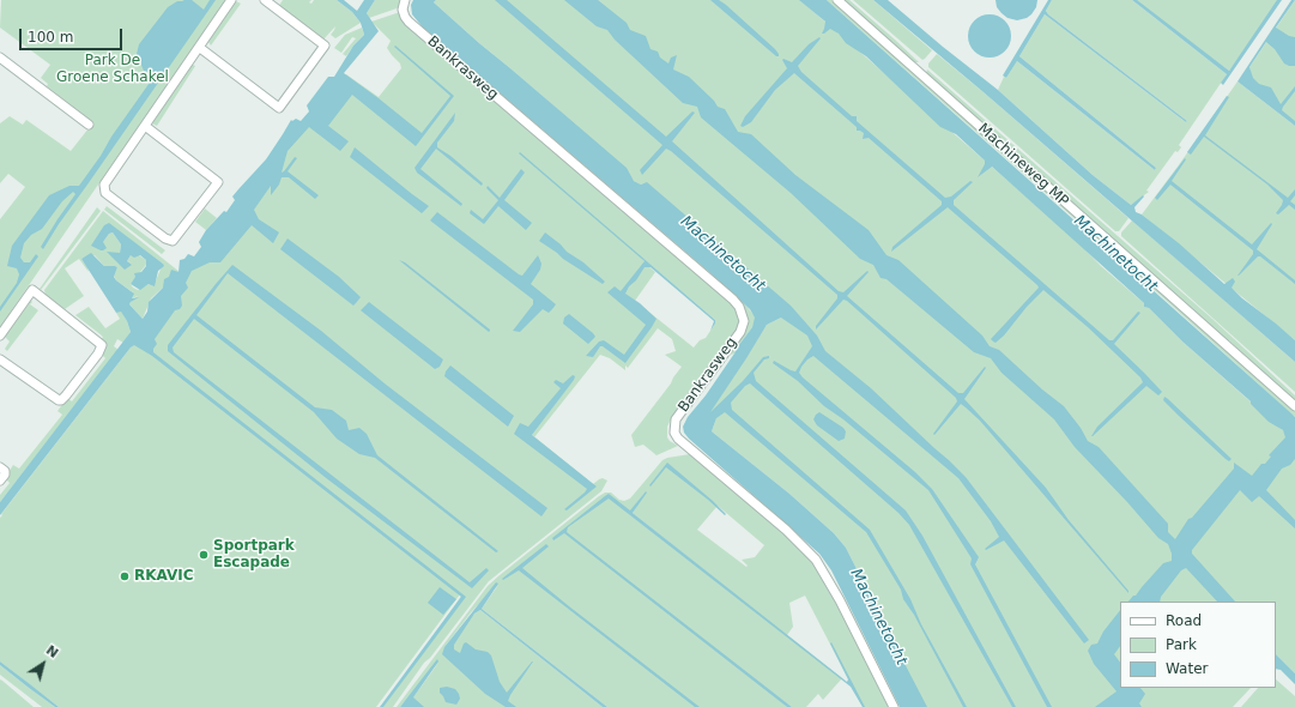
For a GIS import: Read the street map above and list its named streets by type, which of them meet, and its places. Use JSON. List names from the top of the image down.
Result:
{
  "streets": {
    "street": ["Bankrasweg", "Machineweg MP"]
  },
  "water": ["Machinetocht"],
  "parks": ["Park De Groene Schakel"],
  "places": ["Sportpark Escapade", "RKAVIC"],
  "legend": ["Road", "Park", "Water"],
  "scale_bar": "100 m",
  "north": "top right"
}
